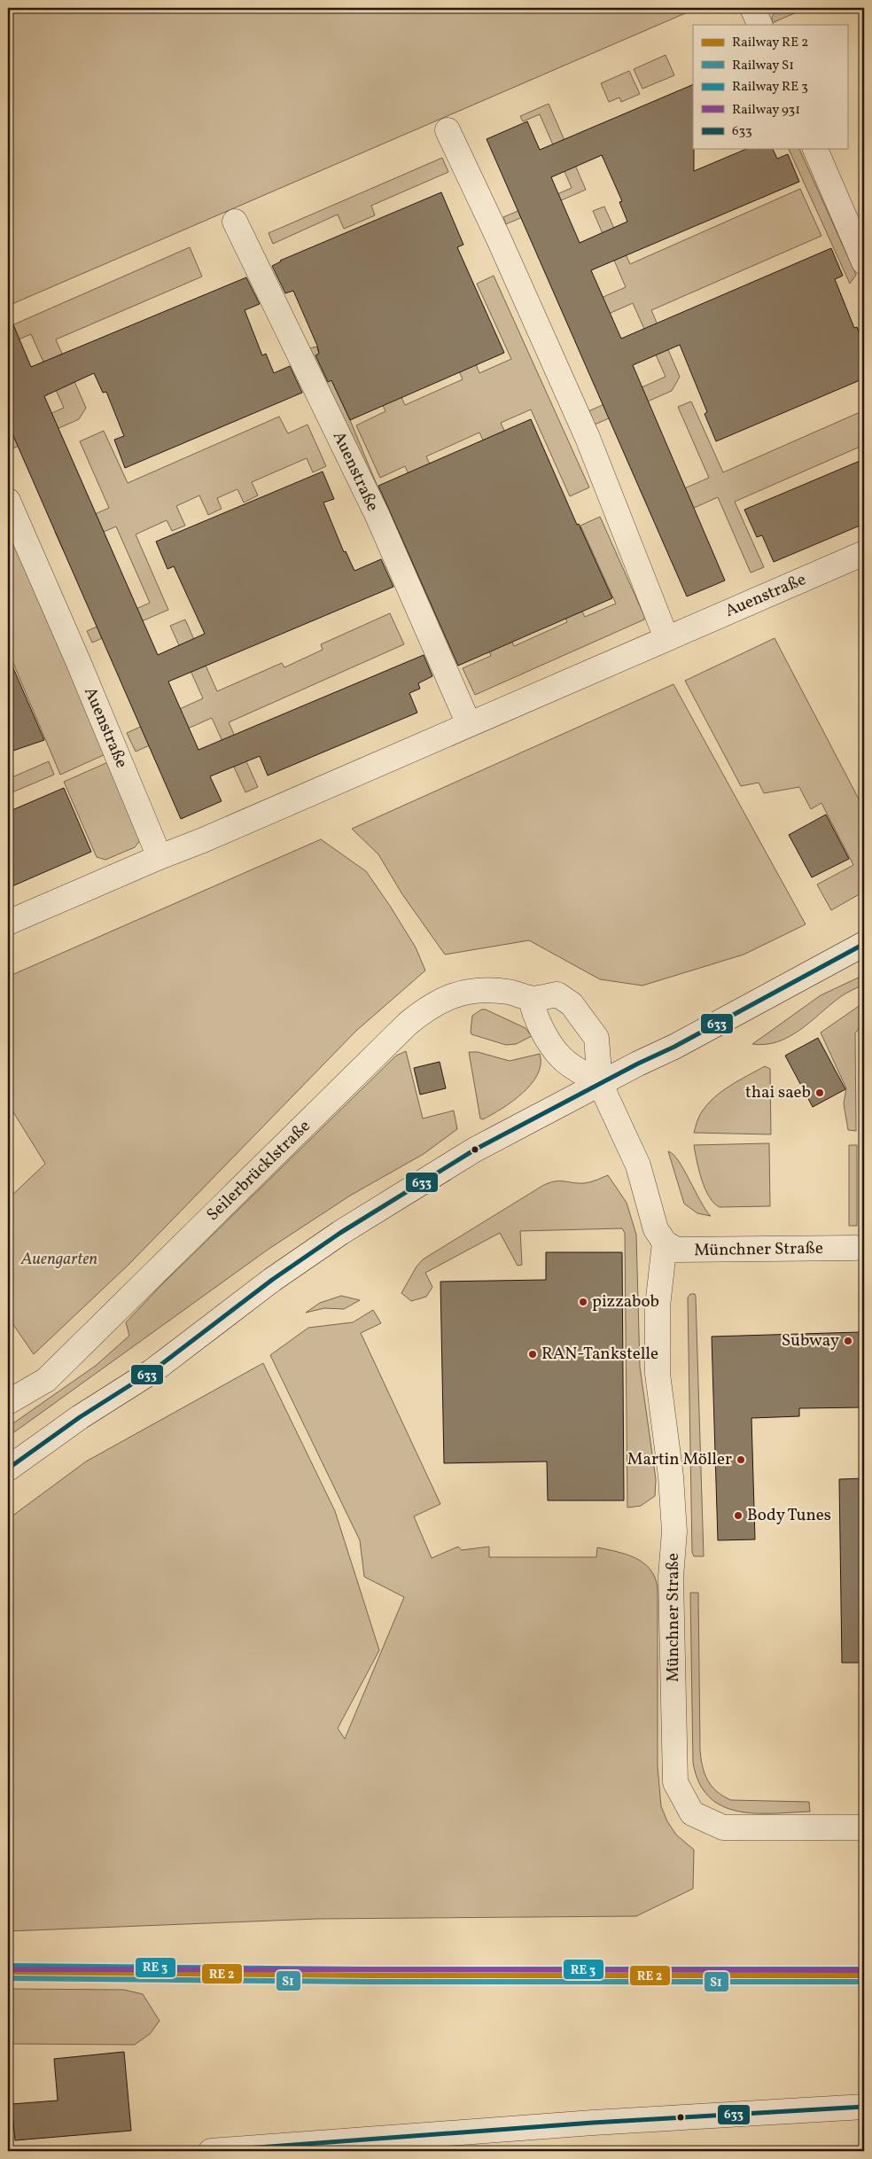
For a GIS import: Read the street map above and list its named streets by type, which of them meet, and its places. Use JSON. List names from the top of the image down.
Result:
{
  "streets": {
    "street": ["Auenstraße", "Seilerbrücklstraße", "Münchner Straße"]
  },
  "parks": ["Auengarten"],
  "places": [
    "thai saeb",
    "pizzabob",
    "Subway",
    "RAN-Tankstelle",
    "Martin Möller",
    "Body Tunes"
  ],
  "lines": ["transit line 633", "rail line 931", "rail line S1"],
  "legend": [
    "Railway RE 2",
    "Railway S1",
    "Railway RE 3",
    "Railway 931",
    "633"
  ]
}
